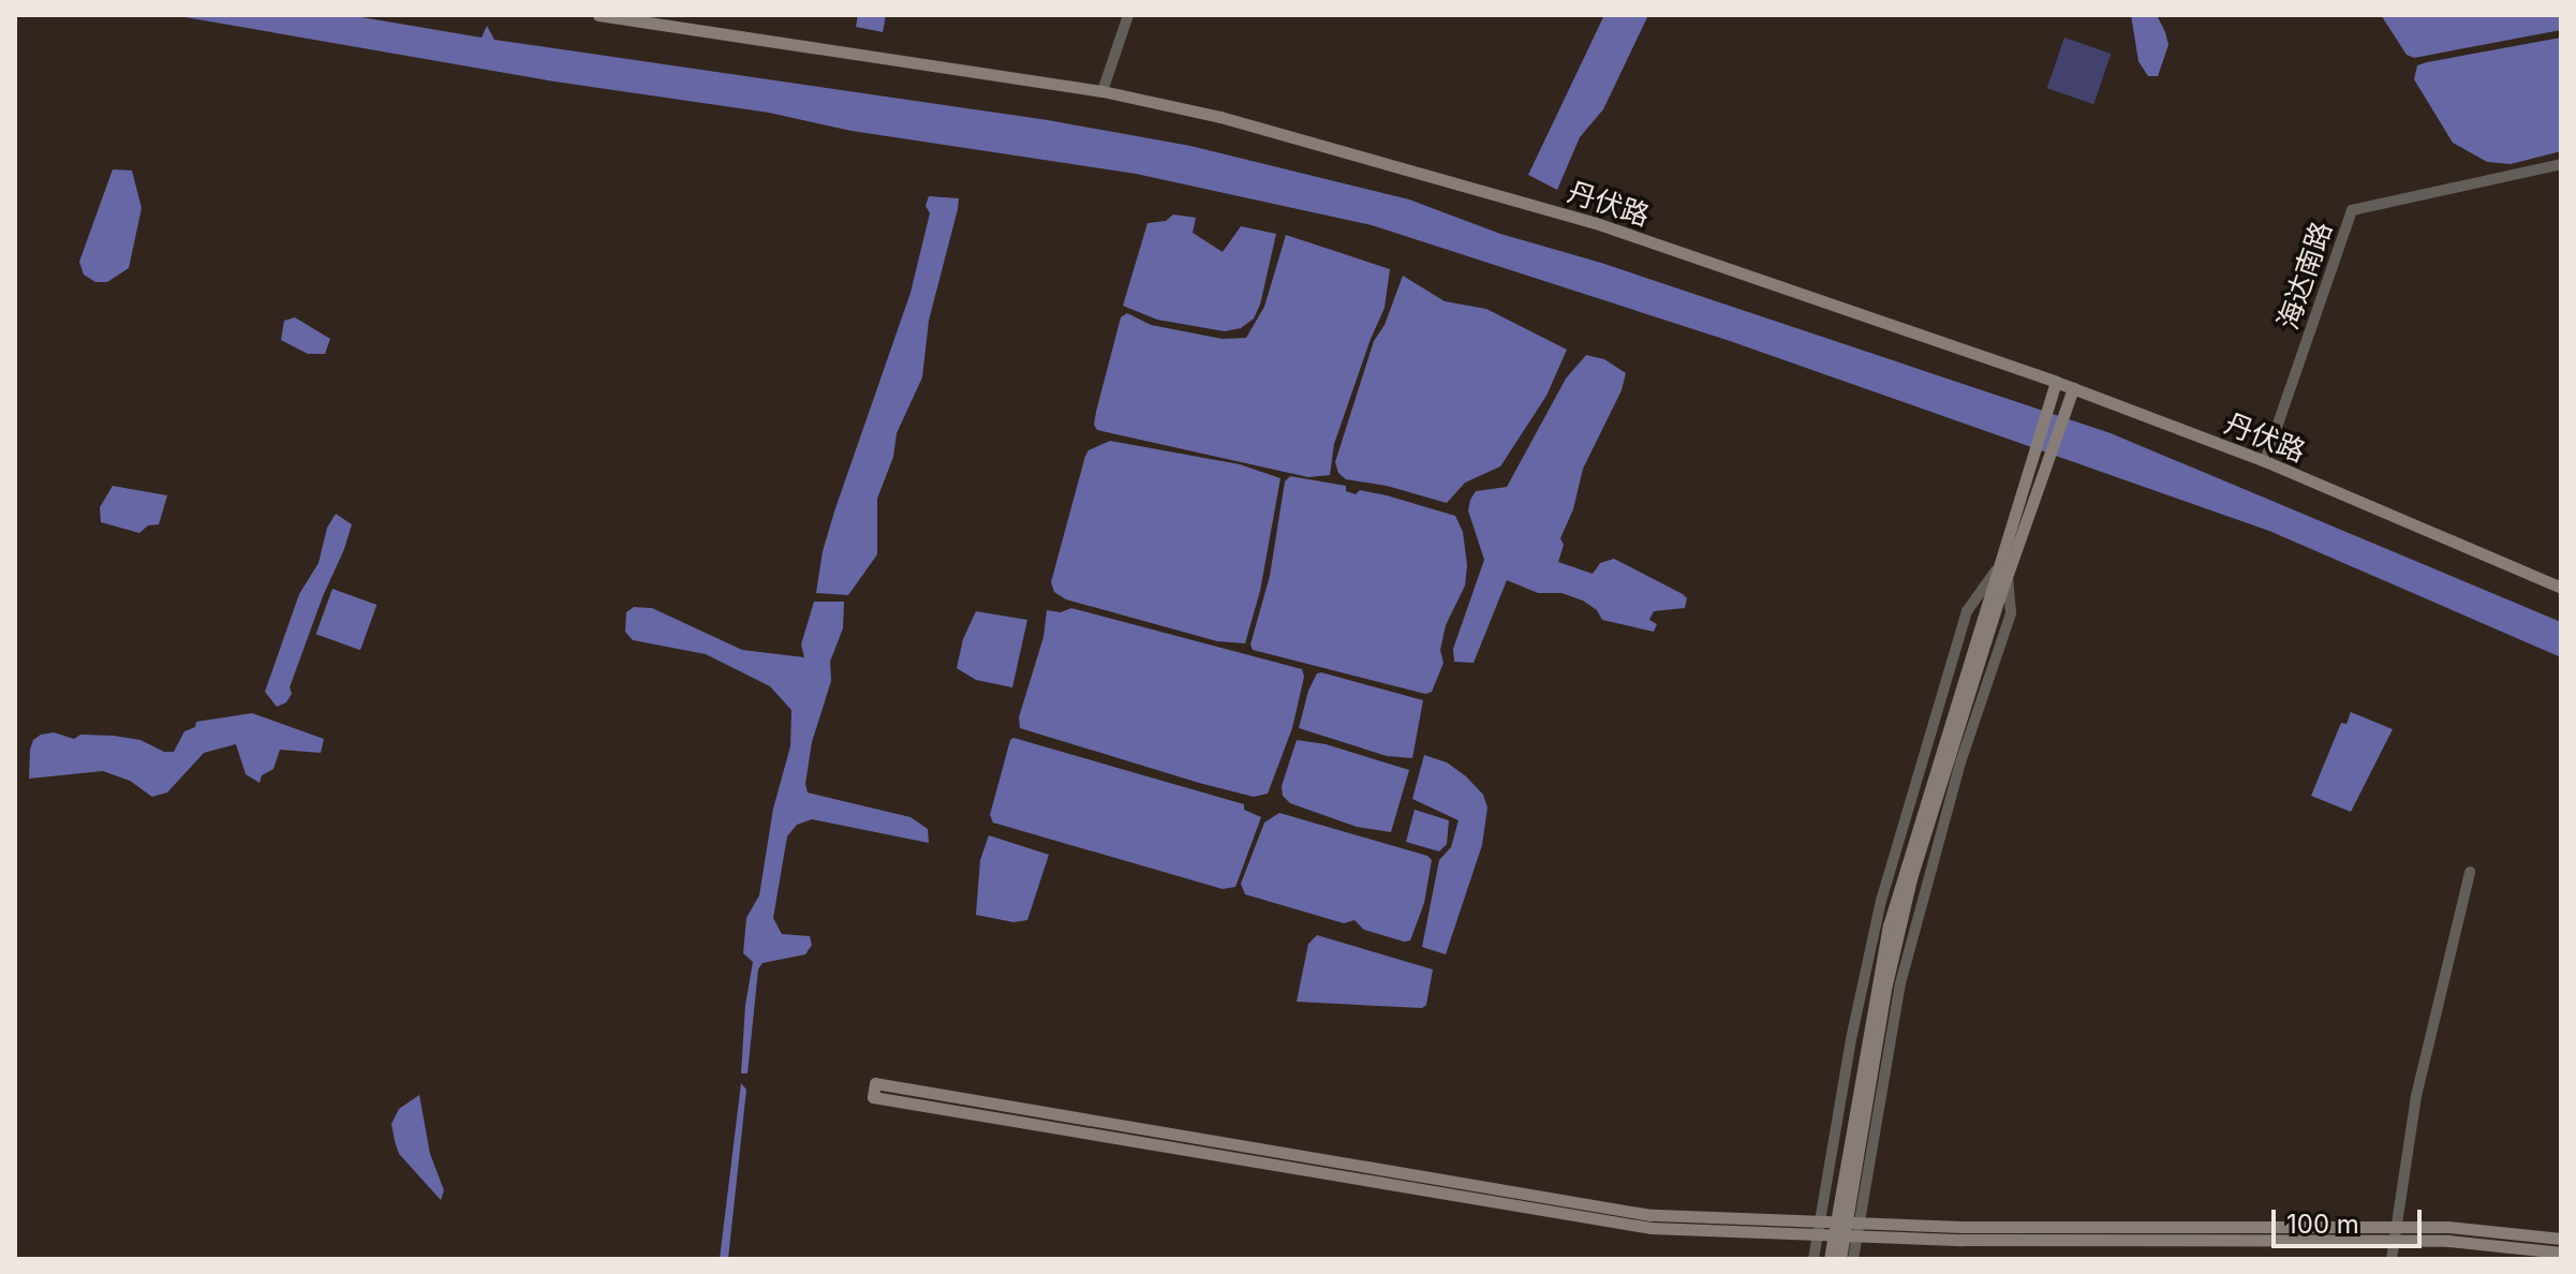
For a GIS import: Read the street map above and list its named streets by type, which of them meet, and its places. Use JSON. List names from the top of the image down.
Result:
{
  "streets": {
    "main road": ["丹伏路"],
    "street": ["海达南路"]
  },
  "crossings": [
    ["丹伏路", "海达南路"]
  ],
  "scale_bar": "100 m"
}
